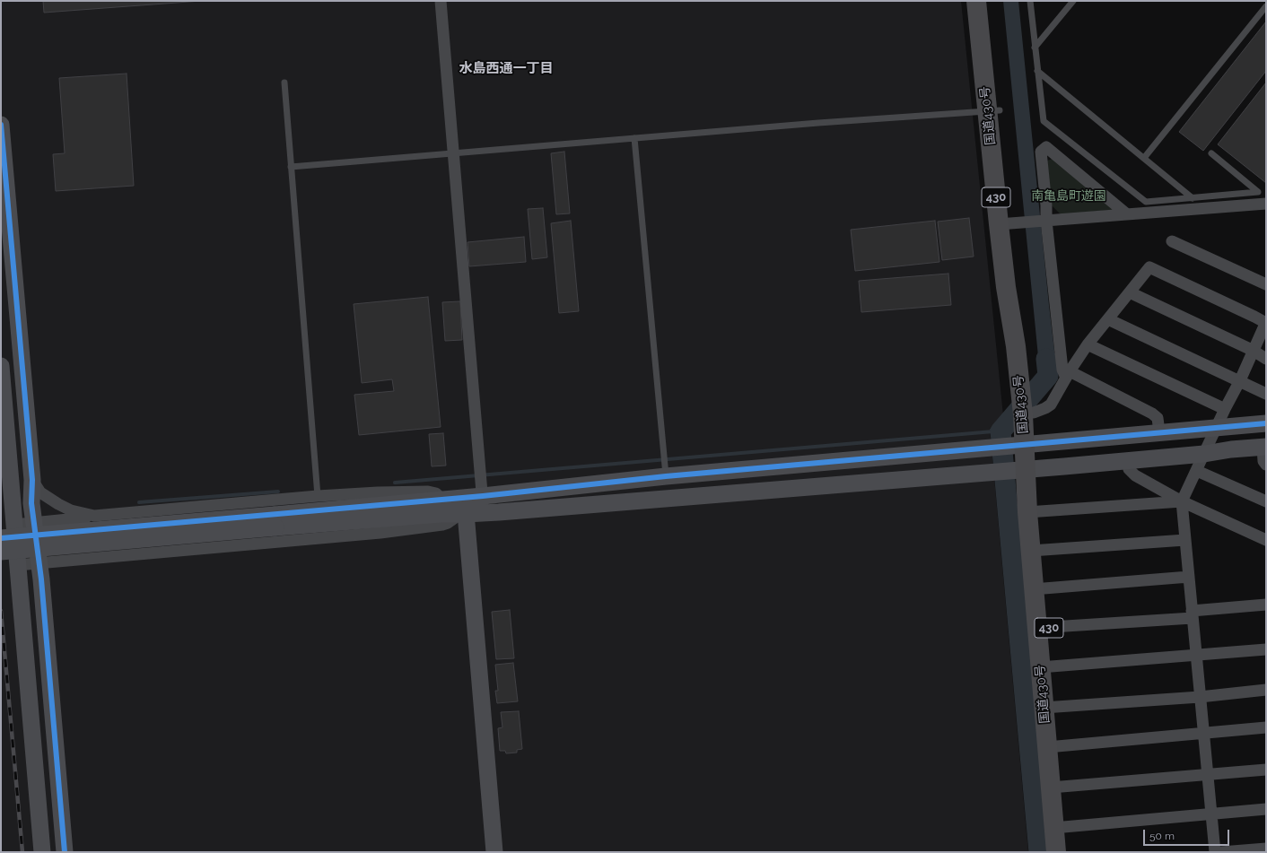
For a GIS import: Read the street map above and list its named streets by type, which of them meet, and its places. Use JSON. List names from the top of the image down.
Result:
{
  "streets": {
    "highway": ["国道430号", "430"]
  },
  "districts": ["水島西通一丁目"],
  "parks": ["南亀島町遊園"],
  "scale_bar": "50 m"
}
